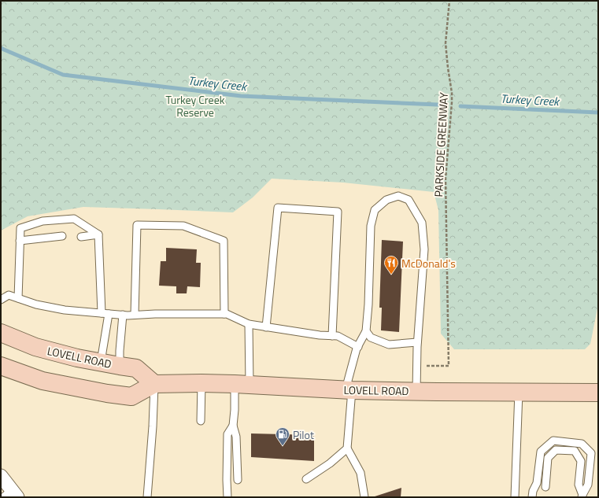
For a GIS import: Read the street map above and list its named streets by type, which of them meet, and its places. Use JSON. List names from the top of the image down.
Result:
{
  "streets": {
    "main road": ["LOVELL ROAD"],
    "path": ["PARKSIDE GREENWAY"]
  },
  "water": ["Turkey Creek"],
  "parks": ["Turkey Creek Reserve"],
  "places": {
    "restaurant": ["McDonald's"],
    "fuel station": ["Pilot"]
  }
}
